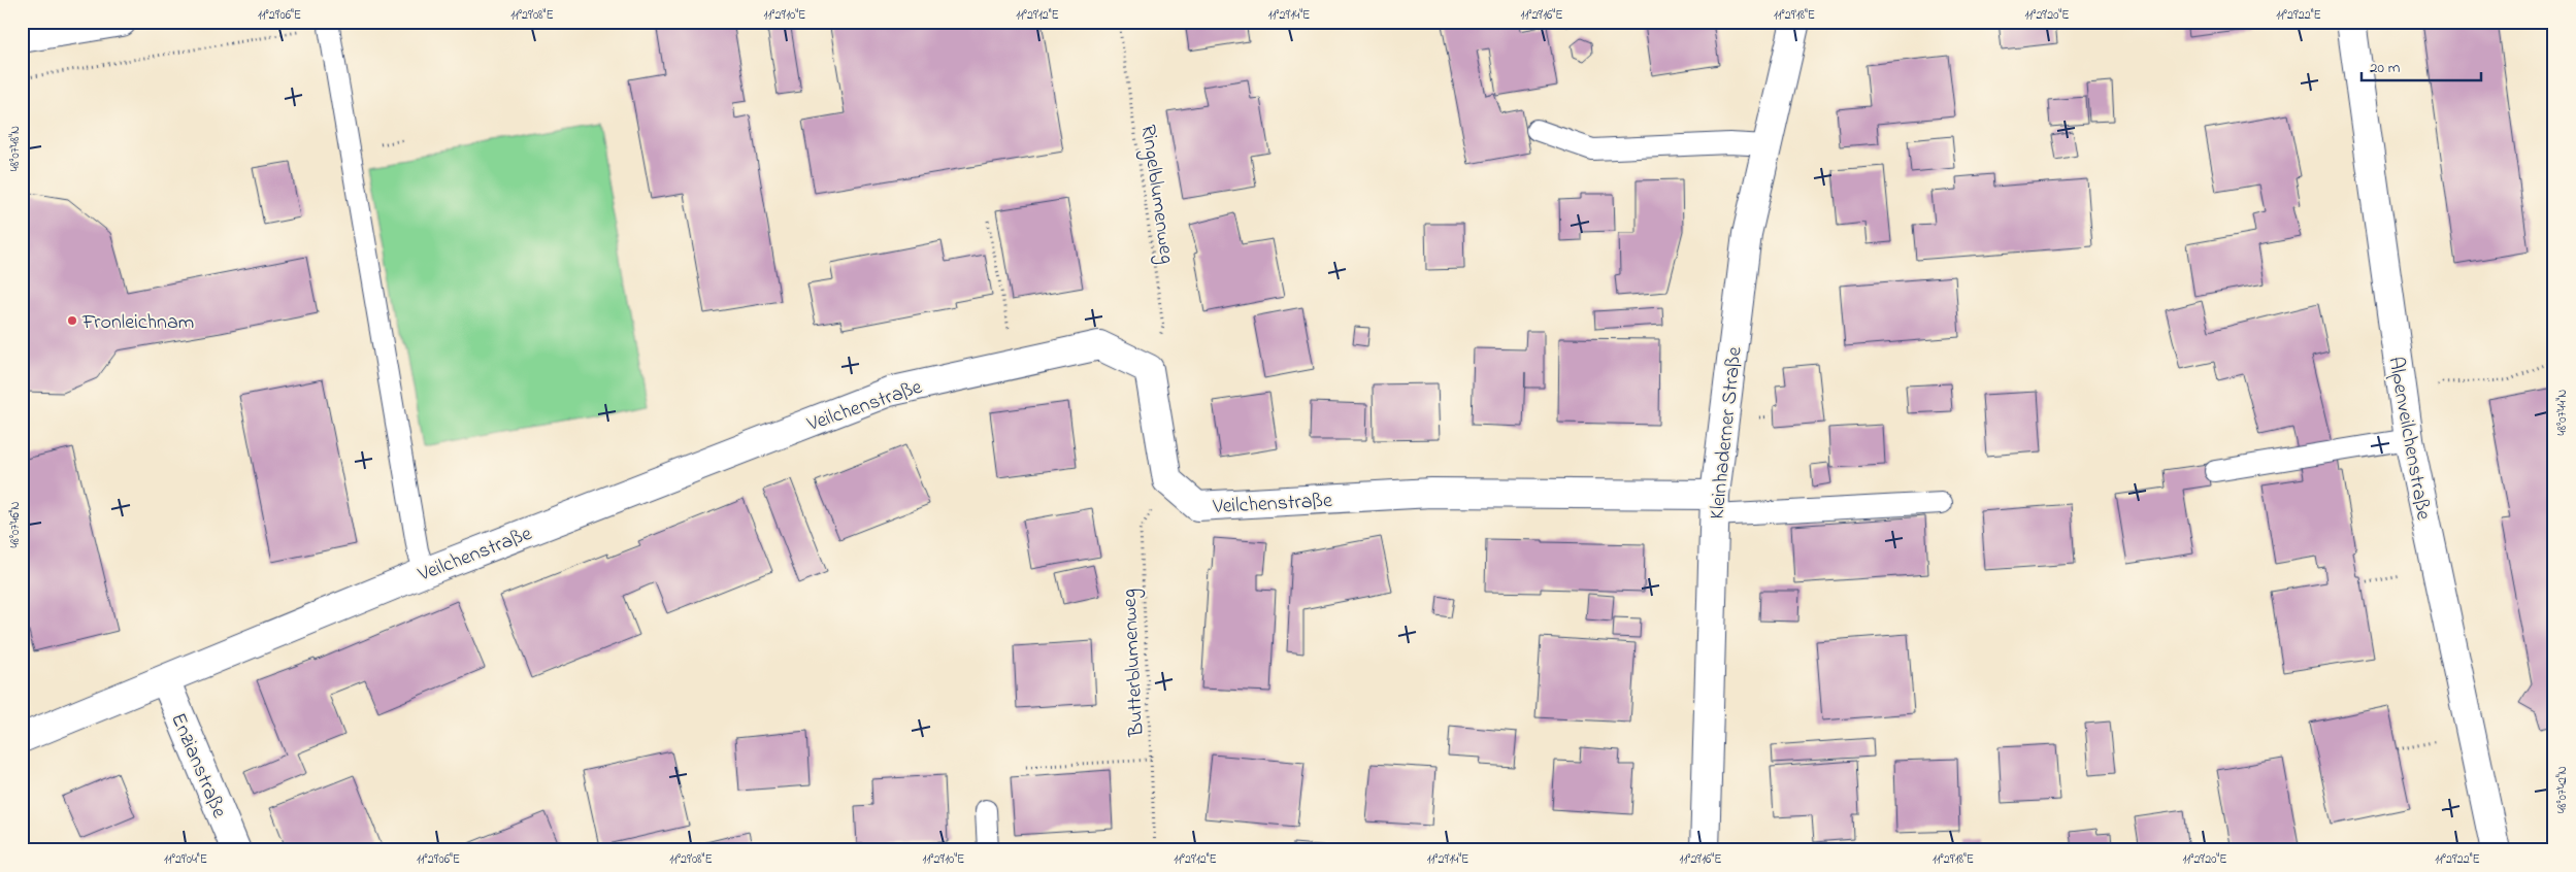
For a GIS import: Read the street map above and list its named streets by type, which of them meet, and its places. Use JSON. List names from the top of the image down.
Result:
{
  "streets": {
    "street": [
      "Veilchenstraße",
      "Kleinhaderner Straße",
      "Alpenveilchenstraße",
      "Enzianstraße"
    ],
    "path": ["Ringelblumenweg", "Butterblumenweg"]
  },
  "crossings": [
    ["Ringelblumenweg", "Veilchenstraße"],
    ["Veilchenstraße", "Kleinhaderner Straße"],
    ["Veilchenstraße", "Butterblumenweg"],
    ["Veilchenstraße", "Enzianstraße"]
  ],
  "places": ["Fronleichnam"],
  "scale_bar": "20 m",
  "coordinates": [
    "11°29'06\"E",
    "11°29'08\"E",
    "11°29'10\"E",
    "11°29'12\"E",
    "11°29'14\"E",
    "11°29'16\"E",
    "11°29'18\"E",
    "11°29'20\"E",
    "11°29'22\"E",
    "48°07'48\"N",
    "48°07'44\"N",
    "48°07'46\"N",
    "48°07'42\"N",
    "11°29'04\"E"
  ]
}
